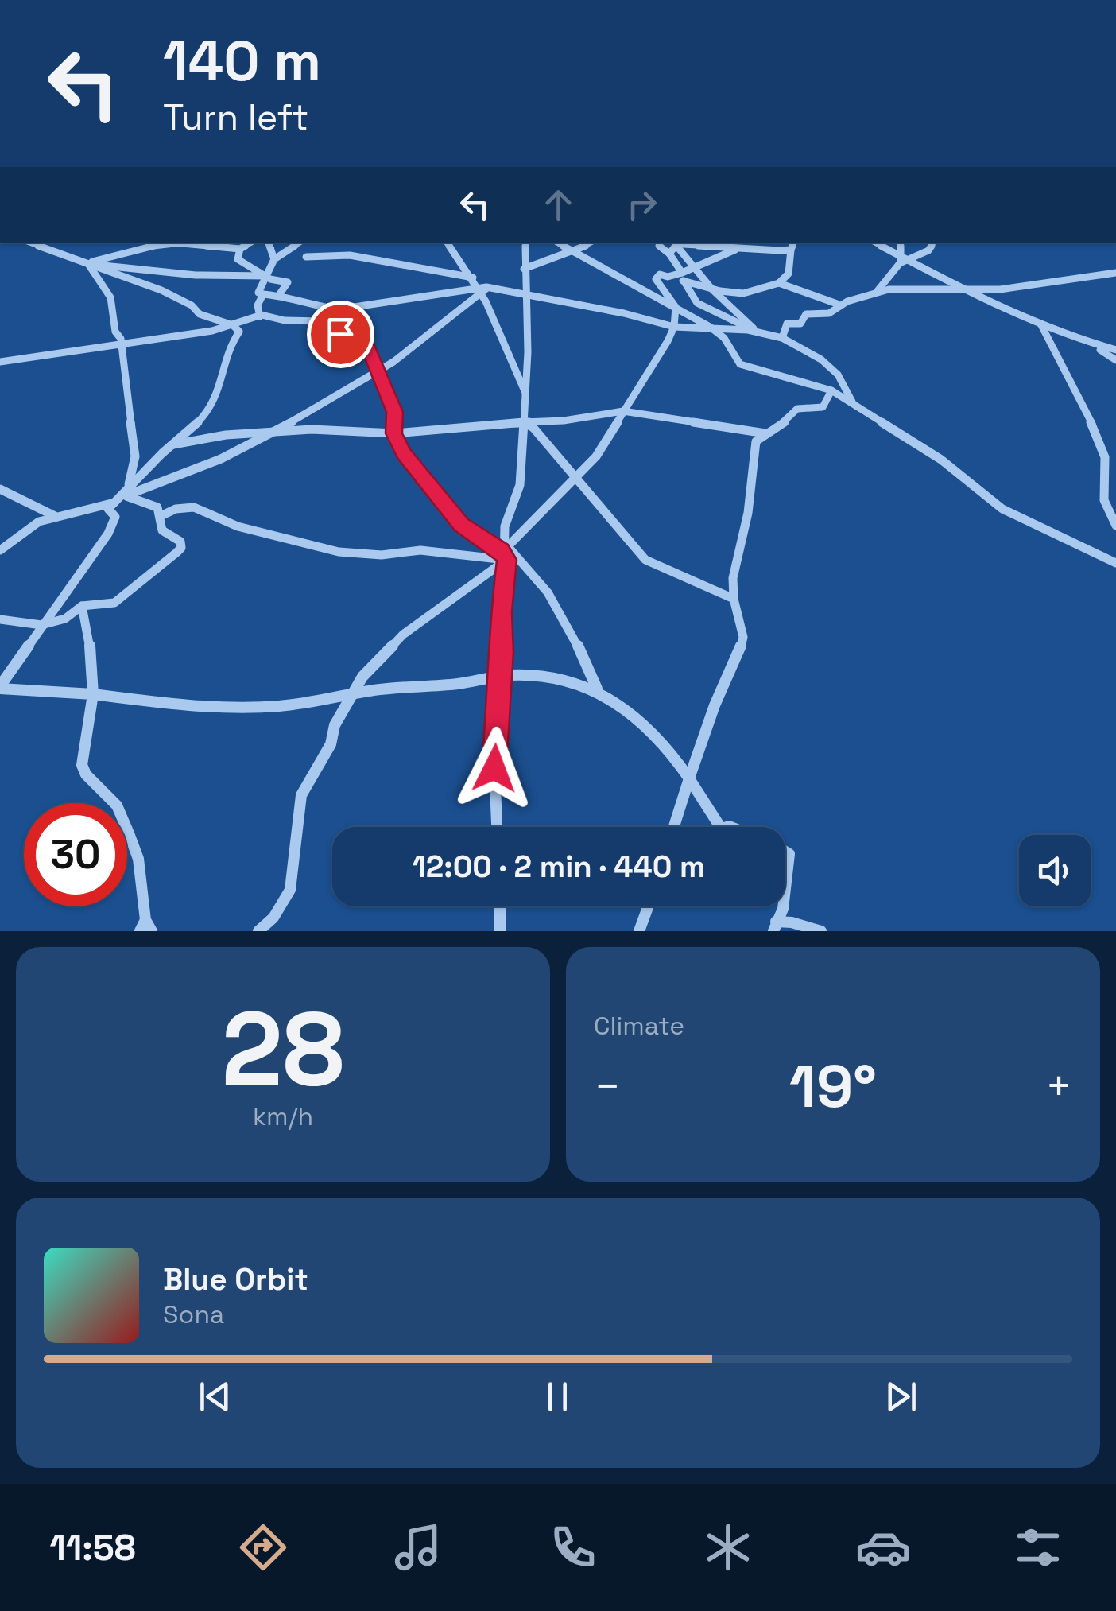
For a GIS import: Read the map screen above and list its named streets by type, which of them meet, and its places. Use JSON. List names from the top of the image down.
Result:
{
  "page": {
    "turn": ["140 m", "Turn left"],
    "limit": "30",
    "trip": "12:00 · 2 min · 440 m",
    "tile": [
      ["28", "km/h"],
      "Climate"
    ],
    "heat": ["−", "19°", "+"],
    "song": ["Blue Orbit", "Sona"],
    "tabs": "11:58"
  }
}
